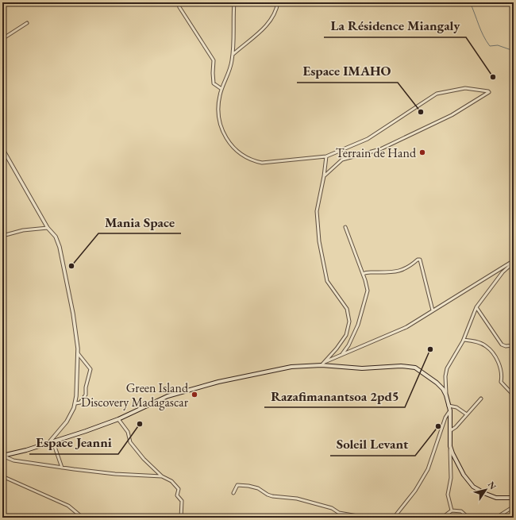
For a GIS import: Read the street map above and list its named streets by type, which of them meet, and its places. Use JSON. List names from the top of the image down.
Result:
{
  "places": [
    "La Résidence Miangaly",
    "Espace IMAHO",
    "Terrain de Hand",
    "Mania Space",
    "Razafimanantsoa 2pd5",
    "Green Island Discovery Madagascar",
    "Espace Jeanni",
    "Soleil Levant"
  ],
  "north": "top right"
}
